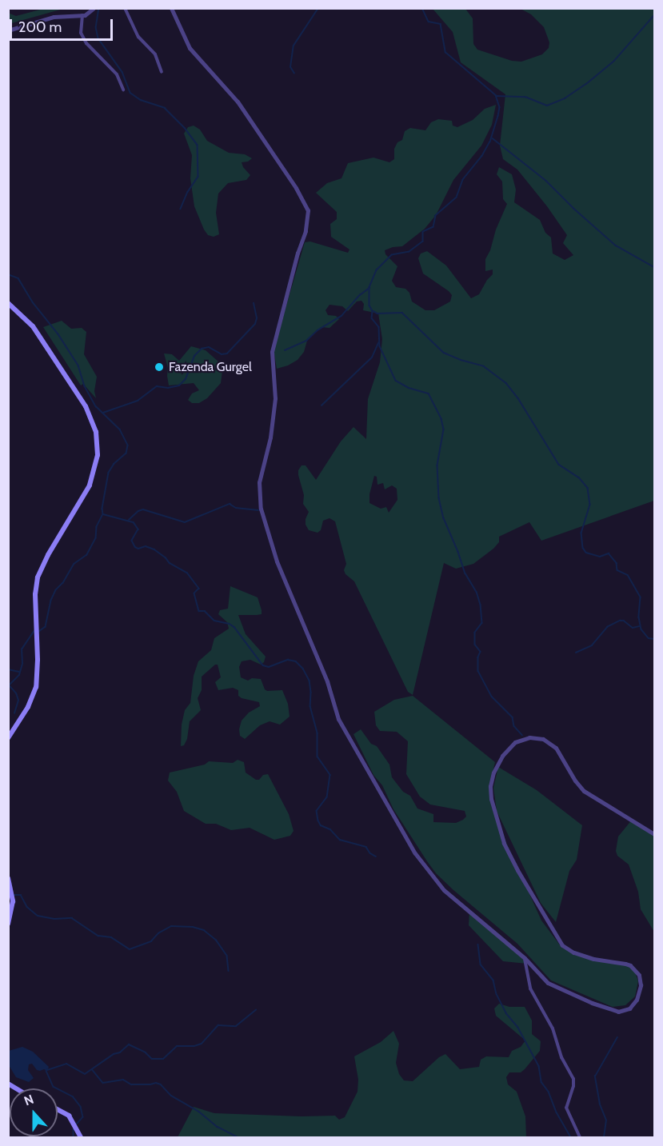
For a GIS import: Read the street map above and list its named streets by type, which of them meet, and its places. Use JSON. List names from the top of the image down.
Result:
{
  "places": ["Fazenda Gurgel"],
  "scale_bar": "200 m",
  "north": "top"
}
